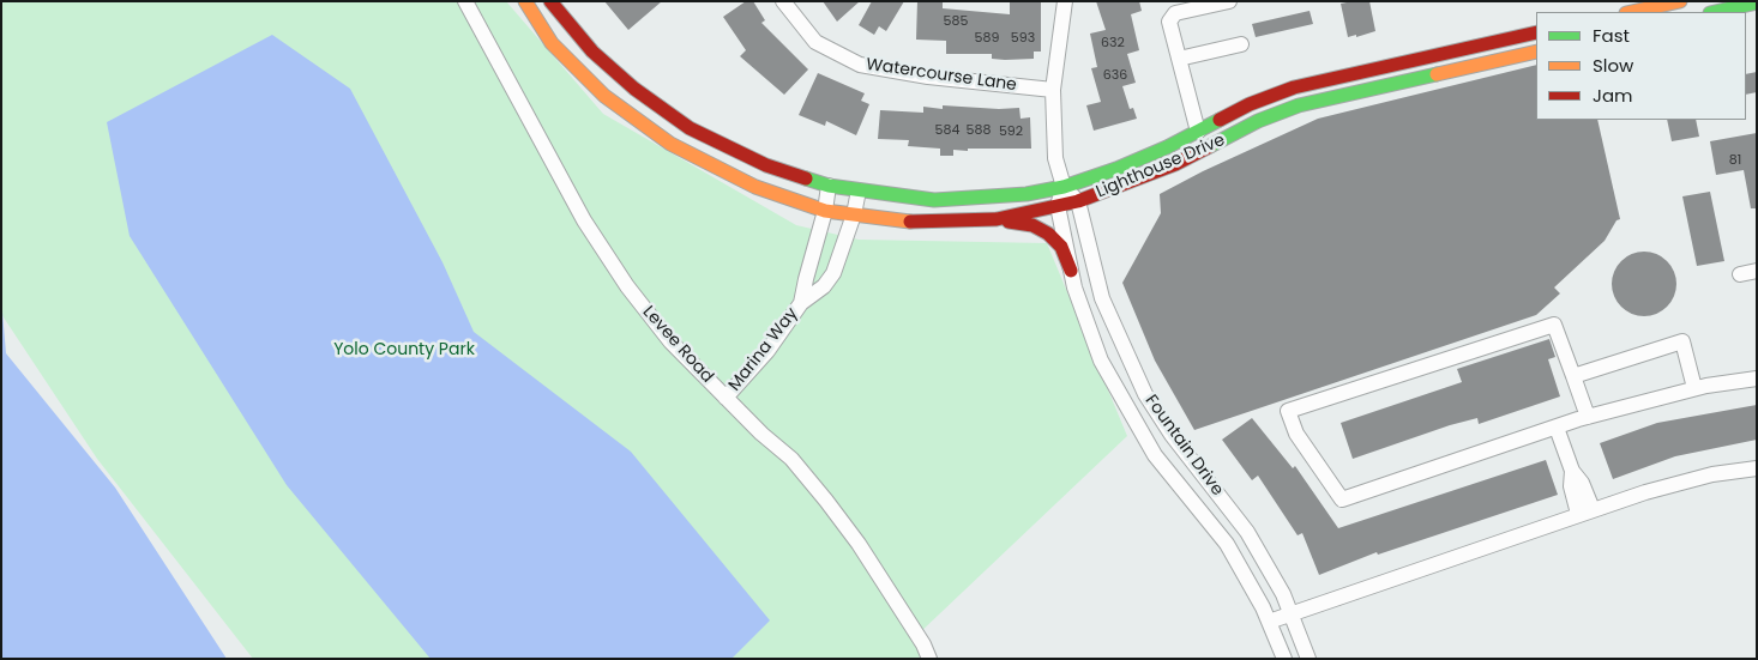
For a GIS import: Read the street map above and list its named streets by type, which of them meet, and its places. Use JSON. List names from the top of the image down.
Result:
{
  "streets": {
    "street": [
      "Watercourse Lane",
      "Lighthouse Drive",
      "Levee Road",
      "Marina Way",
      "Fountain Drive"
    ]
  },
  "crossings": [
    ["Lighthouse Drive", "Marina Way"],
    ["Lighthouse Drive", "Fountain Drive"],
    ["Levee Road", "Marina Way"]
  ],
  "parks": ["Yolo County Park"],
  "house_numbers": [
    "585",
    "589",
    "593",
    "632",
    "636",
    "584",
    "588",
    "592",
    "81"
  ],
  "legend": ["Fast", "Slow", "Jam"]
}
